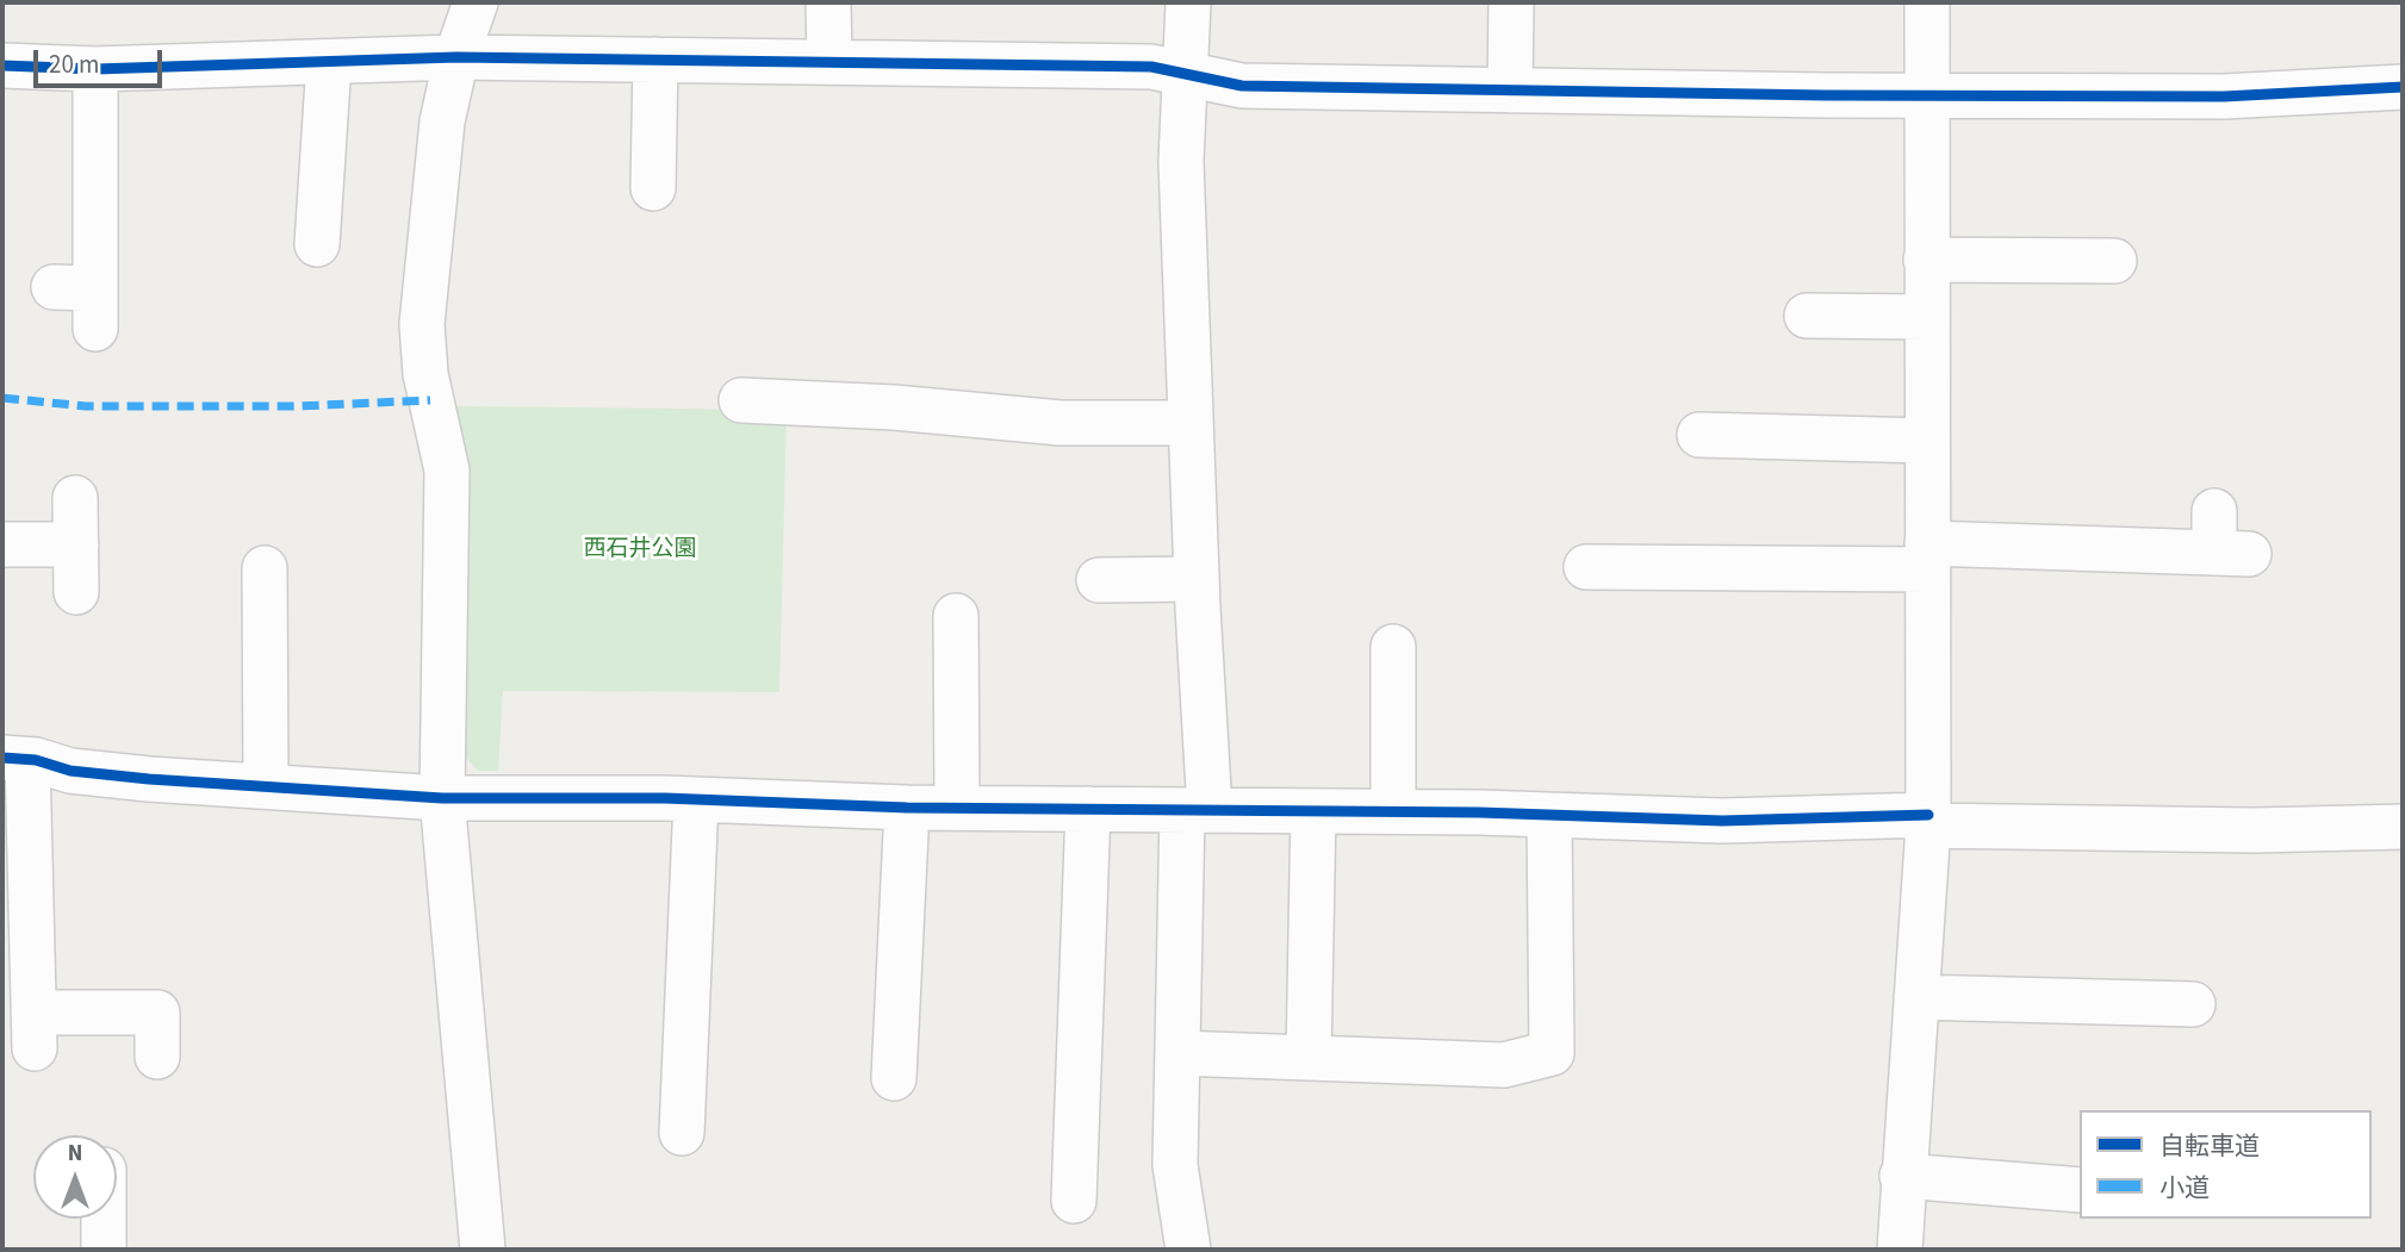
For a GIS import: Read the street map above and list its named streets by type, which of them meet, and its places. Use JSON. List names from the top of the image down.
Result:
{
  "parks": ["西石井公園"],
  "legend": ["自転車道", "小道"],
  "scale_bar": "20 m",
  "north": "top"
}
